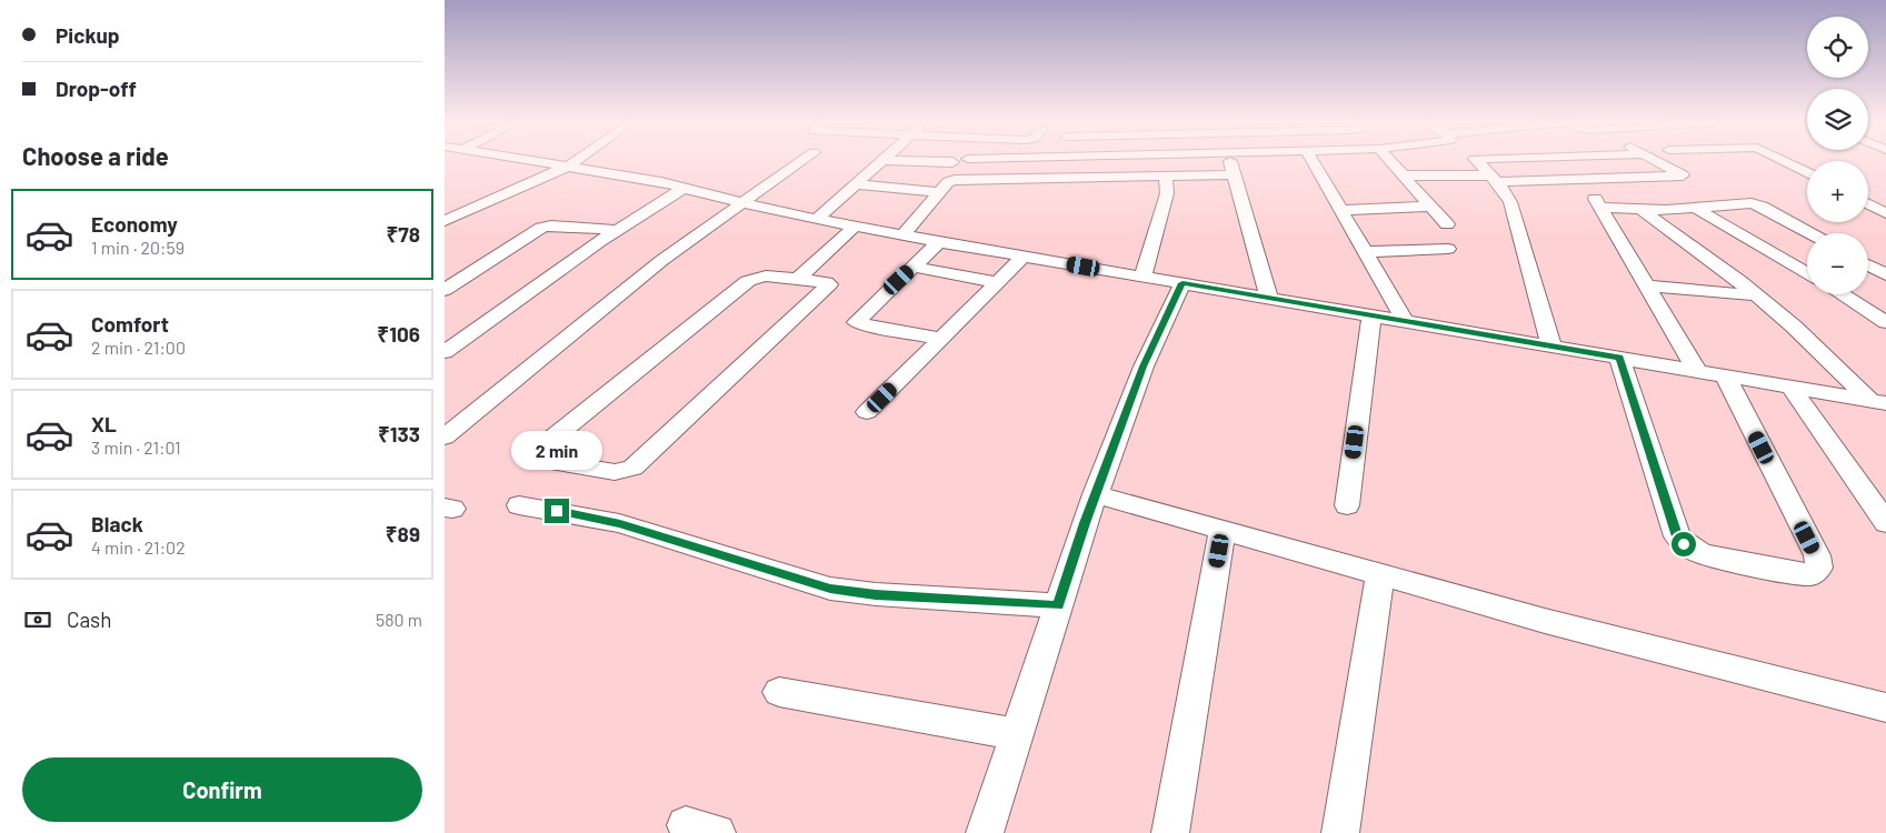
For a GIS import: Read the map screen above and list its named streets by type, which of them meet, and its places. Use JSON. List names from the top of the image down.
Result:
{
  "page": {
    "banner": ["Pickup", "Drop-off"],
    "map_buttons": ["+", "−"],
    "heading": "Choose a ride",
    "list": [
      {
        "name": "Economy",
        "note": "1 min · 20:59",
        "value": "₹78"
      },
      {
        "name": "Comfort",
        "note": "2 min · 21:00",
        "value": "₹106"
      },
      {
        "name": "XL",
        "note": "3 min · 21:01",
        "value": "₹133"
      },
      {
        "name": "Black",
        "note": "4 min · 21:02",
        "value": "₹89"
      }
    ],
    "bubble": "2 min",
    "pay": ["Cash", "580 m"],
    "buttons": "Confirm"
  }
}
